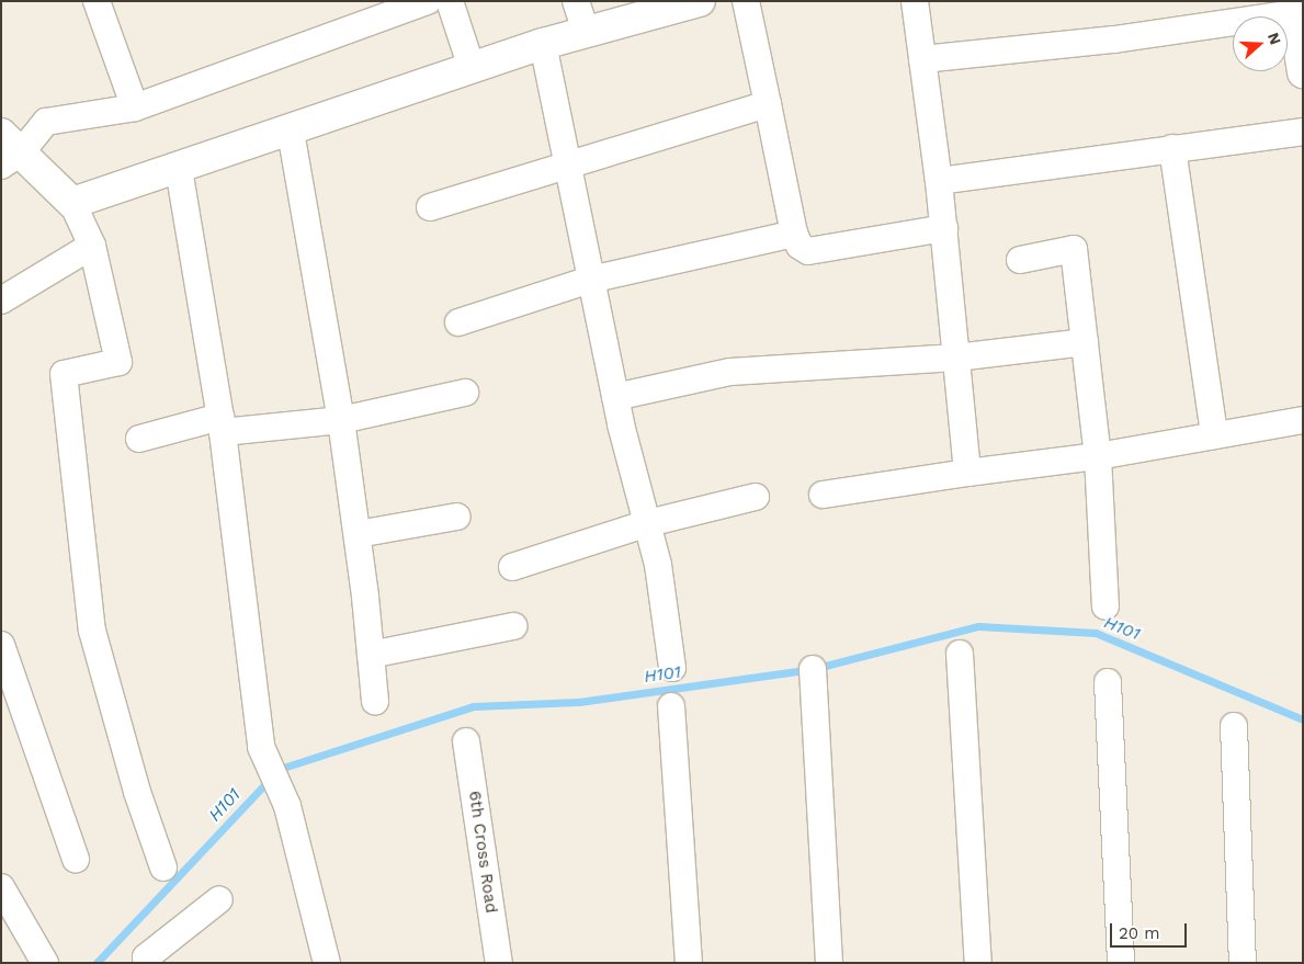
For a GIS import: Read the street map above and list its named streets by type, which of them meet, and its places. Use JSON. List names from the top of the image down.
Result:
{
  "streets": {
    "street": ["6th Cross Road"]
  },
  "water": ["H101"],
  "scale_bar": "20 m",
  "north": "right"
}
